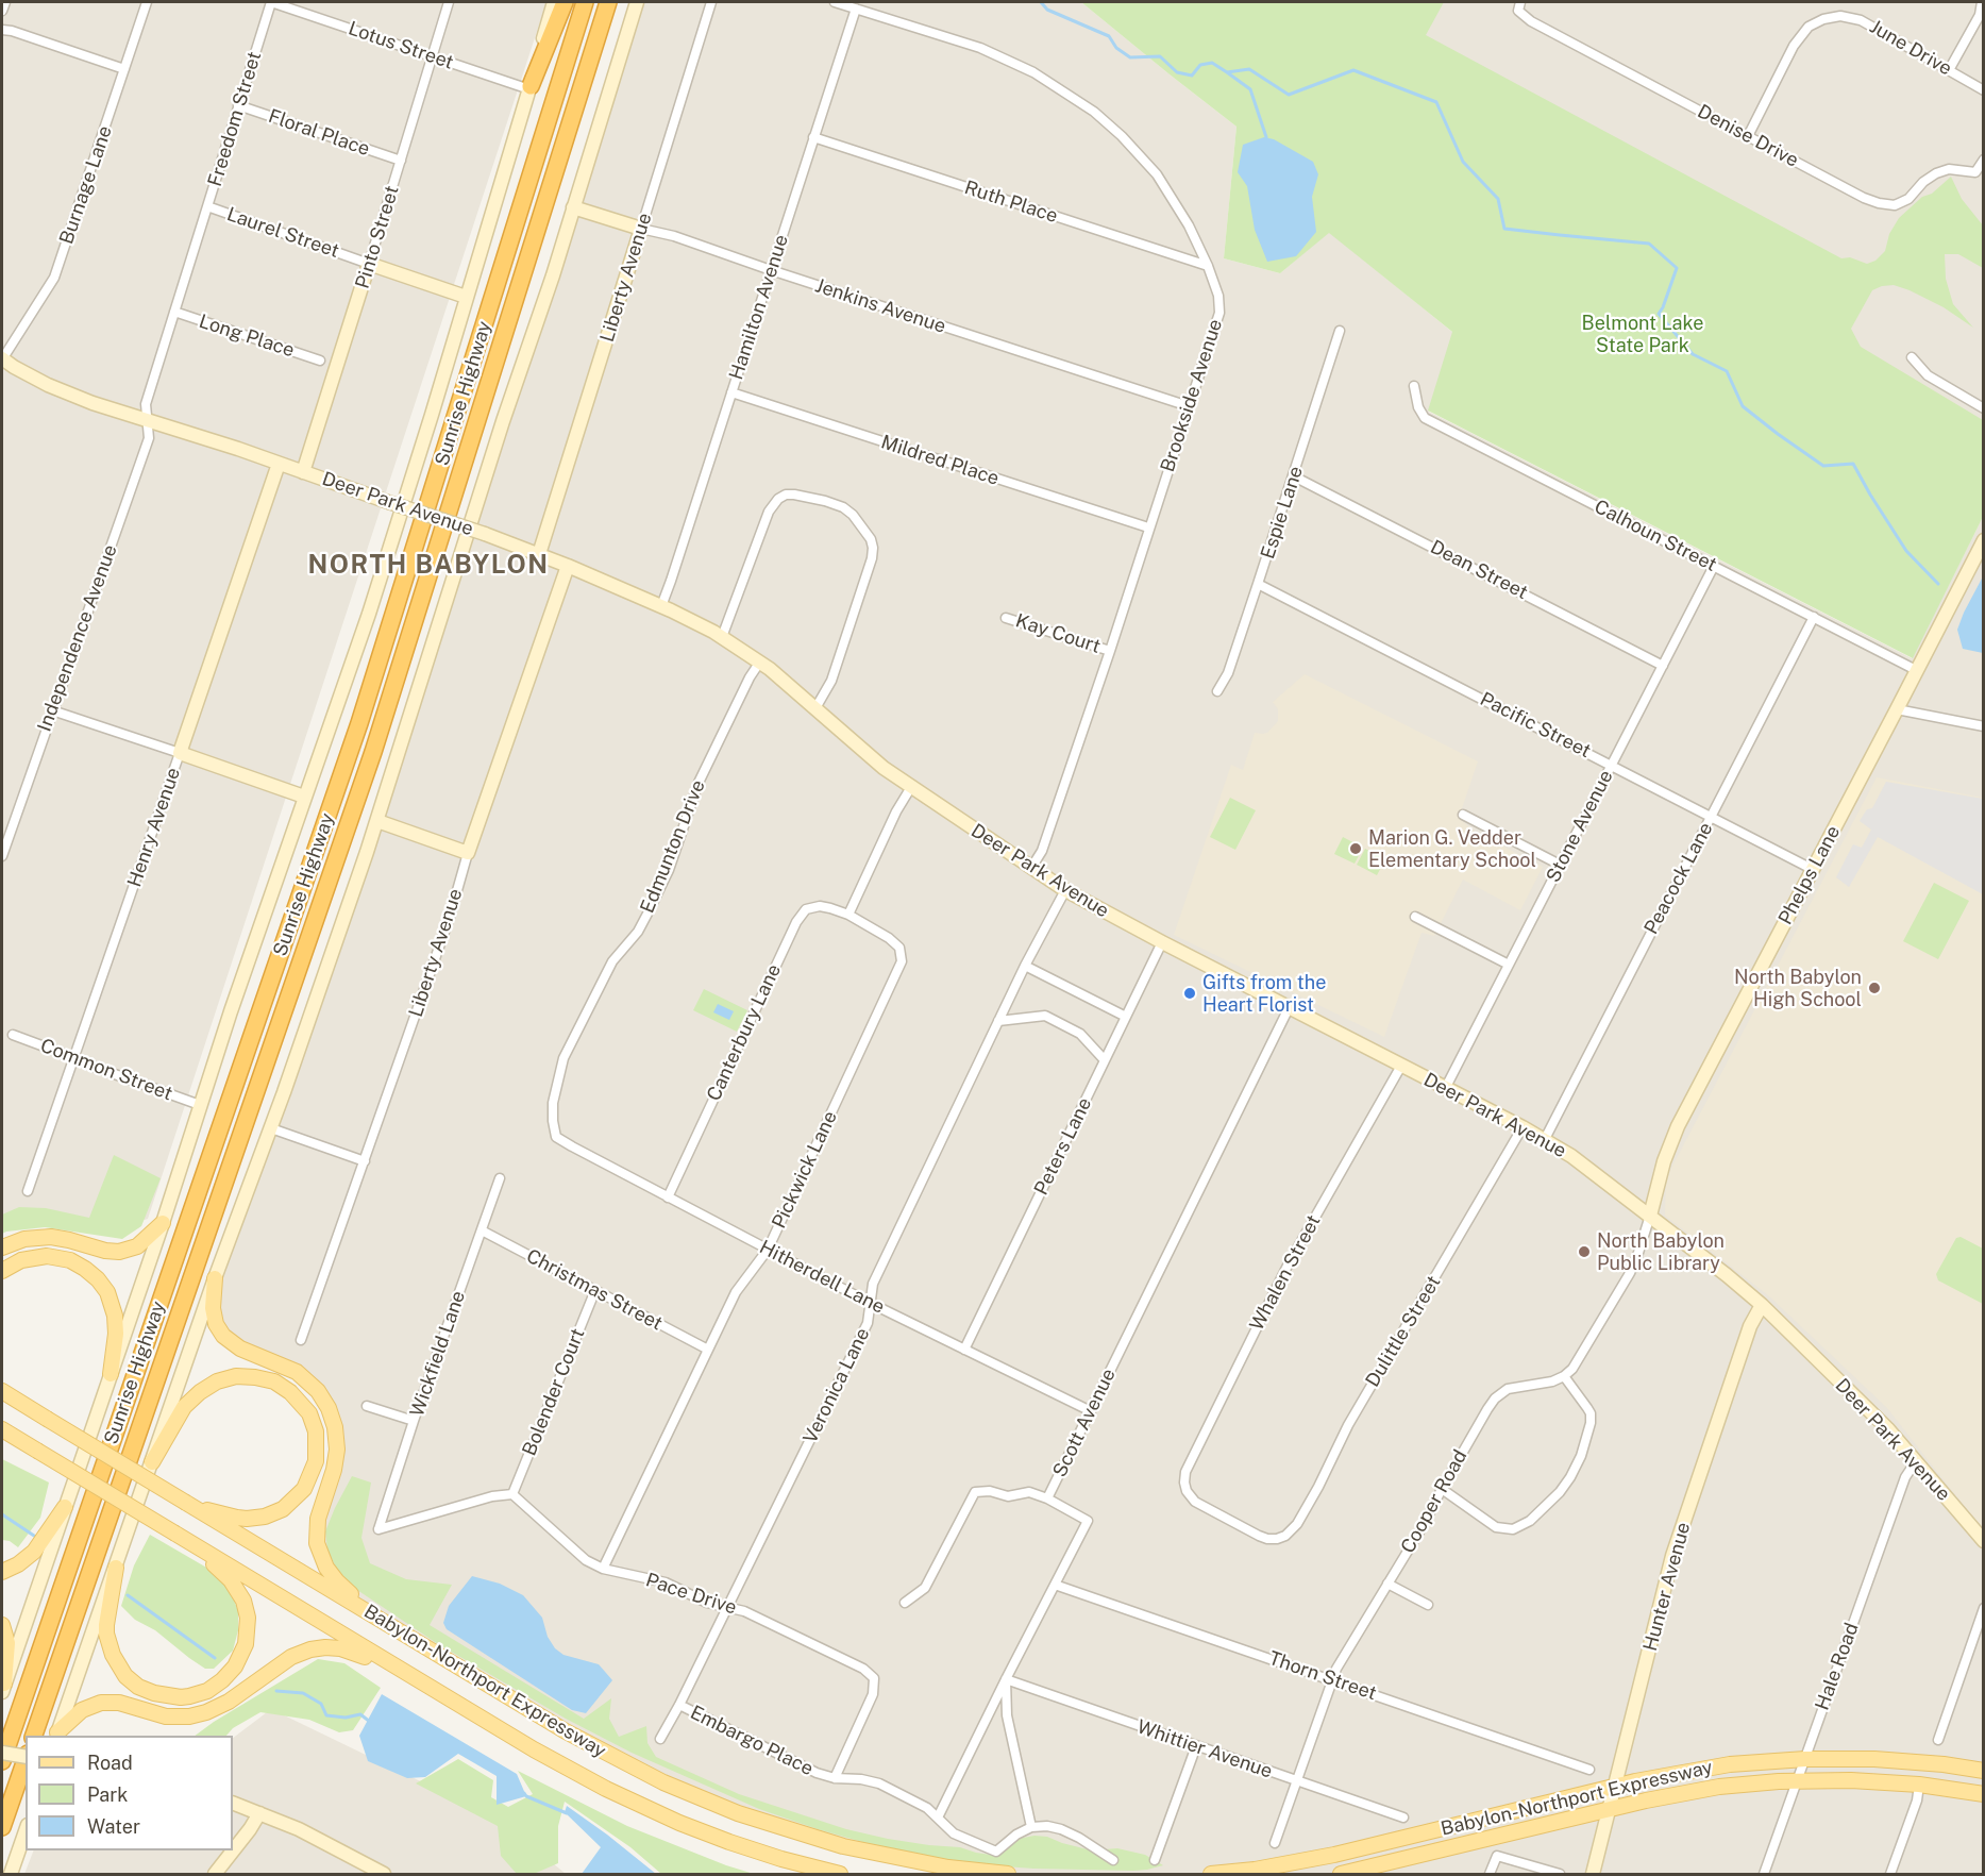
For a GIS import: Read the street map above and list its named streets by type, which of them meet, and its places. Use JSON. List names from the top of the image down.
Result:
{
  "streets": {
    "highway": ["Sunrise Highway"],
    "main road": [
      "Laurel Street",
      "Pinto Street",
      "Liberty Avenue",
      "Jenkins Avenue",
      "Deer Park Avenue",
      "Henry Avenue",
      "Phelps Lane",
      "Hunter Avenue",
      "Babylon-Northport Expressway"
    ],
    "street": [
      "Lotus Street",
      "June Drive",
      "Freedom Street",
      "Floral Place",
      "Denise Drive",
      "Burnage Lane",
      "Ruth Place",
      "Hamilton Avenue",
      "Long Place",
      "Brookside Avenue",
      "Mildred Place",
      "Espie Lane",
      "Calhoun Street",
      "Dean Street",
      "Kay Court",
      "Independence Avenue",
      "Pacific Street",
      "Stone Avenue",
      "Edmunton Drive",
      "Peacock Lane",
      "Canterbury Lane",
      "Common Street",
      "Peters Lane",
      "Pickwick Lane",
      "Whalen Street",
      "Hitherdell Lane",
      "Christmas Street",
      "Dulittle Street",
      "Wickfield Lane",
      "Veronica Lane",
      "Bolender Court",
      "Scott Avenue",
      "Cooper Road",
      "Pace Drive",
      "Hale Road",
      "Thorn Street",
      "Embargo Place",
      "Whittier Avenue"
    ]
  },
  "crossings": [
    ["Lotus Street", "Freedom Street"],
    ["Lotus Street", "Pinto Street"],
    ["Lotus Street", "Sunrise Highway"],
    ["June Drive", "Denise Drive"],
    ["Freedom Street", "Floral Place"],
    ["Freedom Street", "Laurel Street"],
    ["Freedom Street", "Long Place"],
    ["Freedom Street", "Deer Park Avenue"],
    ["Freedom Street", "Independence Avenue"],
    ["Floral Place", "Pinto Street"],
    ["Burnage Lane", "Deer Park Avenue"],
    ["Ruth Place", "Hamilton Avenue"],
    ["Ruth Place", "Brookside Avenue"],
    ["Laurel Street", "Pinto Street"],
    ["Laurel Street", "Sunrise Highway"],
    ["Pinto Street", "Deer Park Avenue"],
    ["Liberty Avenue", "Jenkins Avenue"],
    ["Liberty Avenue", "Deer Park Avenue"],
    ["Jenkins Avenue", "Hamilton Avenue"],
    ["Jenkins Avenue", "Brookside Avenue"],
    ["Hamilton Avenue", "Brookside Avenue"],
    ["Hamilton Avenue", "Mildred Place"],
    ["Hamilton Avenue", "Deer Park Avenue"],
    ["Sunrise Highway", "Common Street"],
    ["Brookside Avenue", "Mildred Place"],
    ["Brookside Avenue", "Deer Park Avenue"],
    ["Brookside Avenue", "Kay Court"],
    ["Deer Park Avenue", "Independence Avenue"],
    ["Deer Park Avenue", "Stone Avenue"],
    ["Deer Park Avenue", "Henry Avenue"],
    ["Deer Park Avenue", "Edmunton Drive"],
    ["Deer Park Avenue", "Phelps Lane"],
    ["Deer Park Avenue", "Peacock Lane"],
    ["Deer Park Avenue", "Peters Lane"],
    ["Deer Park Avenue", "Whalen Street"],
    ["Deer Park Avenue", "Dulittle Street"],
    ["Deer Park Avenue", "Veronica Lane"],
    ["Deer Park Avenue", "Scott Avenue"],
    ["Deer Park Avenue", "Hunter Avenue"],
    ["Deer Park Avenue", "Hale Road"],
    ["Espie Lane", "Dean Street"],
    ["Espie Lane", "Pacific Street"],
    ["Calhoun Street", "Stone Avenue"],
    ["Calhoun Street", "Phelps Lane"],
    ["Calhoun Street", "Peacock Lane"],
    ["Dean Street", "Stone Avenue"],
    ["Pacific Street", "Stone Avenue"],
    ["Pacific Street", "Phelps Lane"],
    ["Pacific Street", "Peacock Lane"],
    ["Henry Avenue", "Common Street"],
    ["Edmunton Drive", "Hitherdell Lane"],
    ["Canterbury Lane", "Pickwick Lane"],
    ["Canterbury Lane", "Hitherdell Lane"],
    ["Peters Lane", "Hitherdell Lane"],
    ["Pickwick Lane", "Hitherdell Lane"],
    ["Pickwick Lane", "Christmas Street"],
    ["Pickwick Lane", "Pace Drive"],
    ["Whalen Street", "Dulittle Street"],
    ["Hitherdell Lane", "Veronica Lane"],
    ["Hitherdell Lane", "Scott Avenue"],
    ["Christmas Street", "Wickfield Lane"],
    ["Christmas Street", "Bolender Court"],
    ["Wickfield Lane", "Bolender Court"],
    ["Wickfield Lane", "Pace Drive"],
    ["Veronica Lane", "Pace Drive"],
    ["Veronica Lane", "Embargo Place"],
    ["Bolender Court", "Pace Drive"],
    ["Scott Avenue", "Thorn Street"],
    ["Scott Avenue", "Embargo Place"],
    ["Scott Avenue", "Whittier Avenue"],
    ["Cooper Road", "Thorn Street"],
    ["Cooper Road", "Whittier Avenue"],
    ["Hunter Avenue", "Babylon-Northport Expressway"],
    ["Pace Drive", "Embargo Place"],
    ["Hale Road", "Babylon-Northport Expressway"]
  ],
  "districts": ["NORTH BABYLON"],
  "parks": ["Belmont Lake State Park"],
  "places": [
    "Marion G. Vedder Elementary School",
    "North Babylon High School",
    "Gifts from the Heart Florist",
    "North Babylon Public Library"
  ],
  "legend": ["Road", "Park", "Water"]
}
